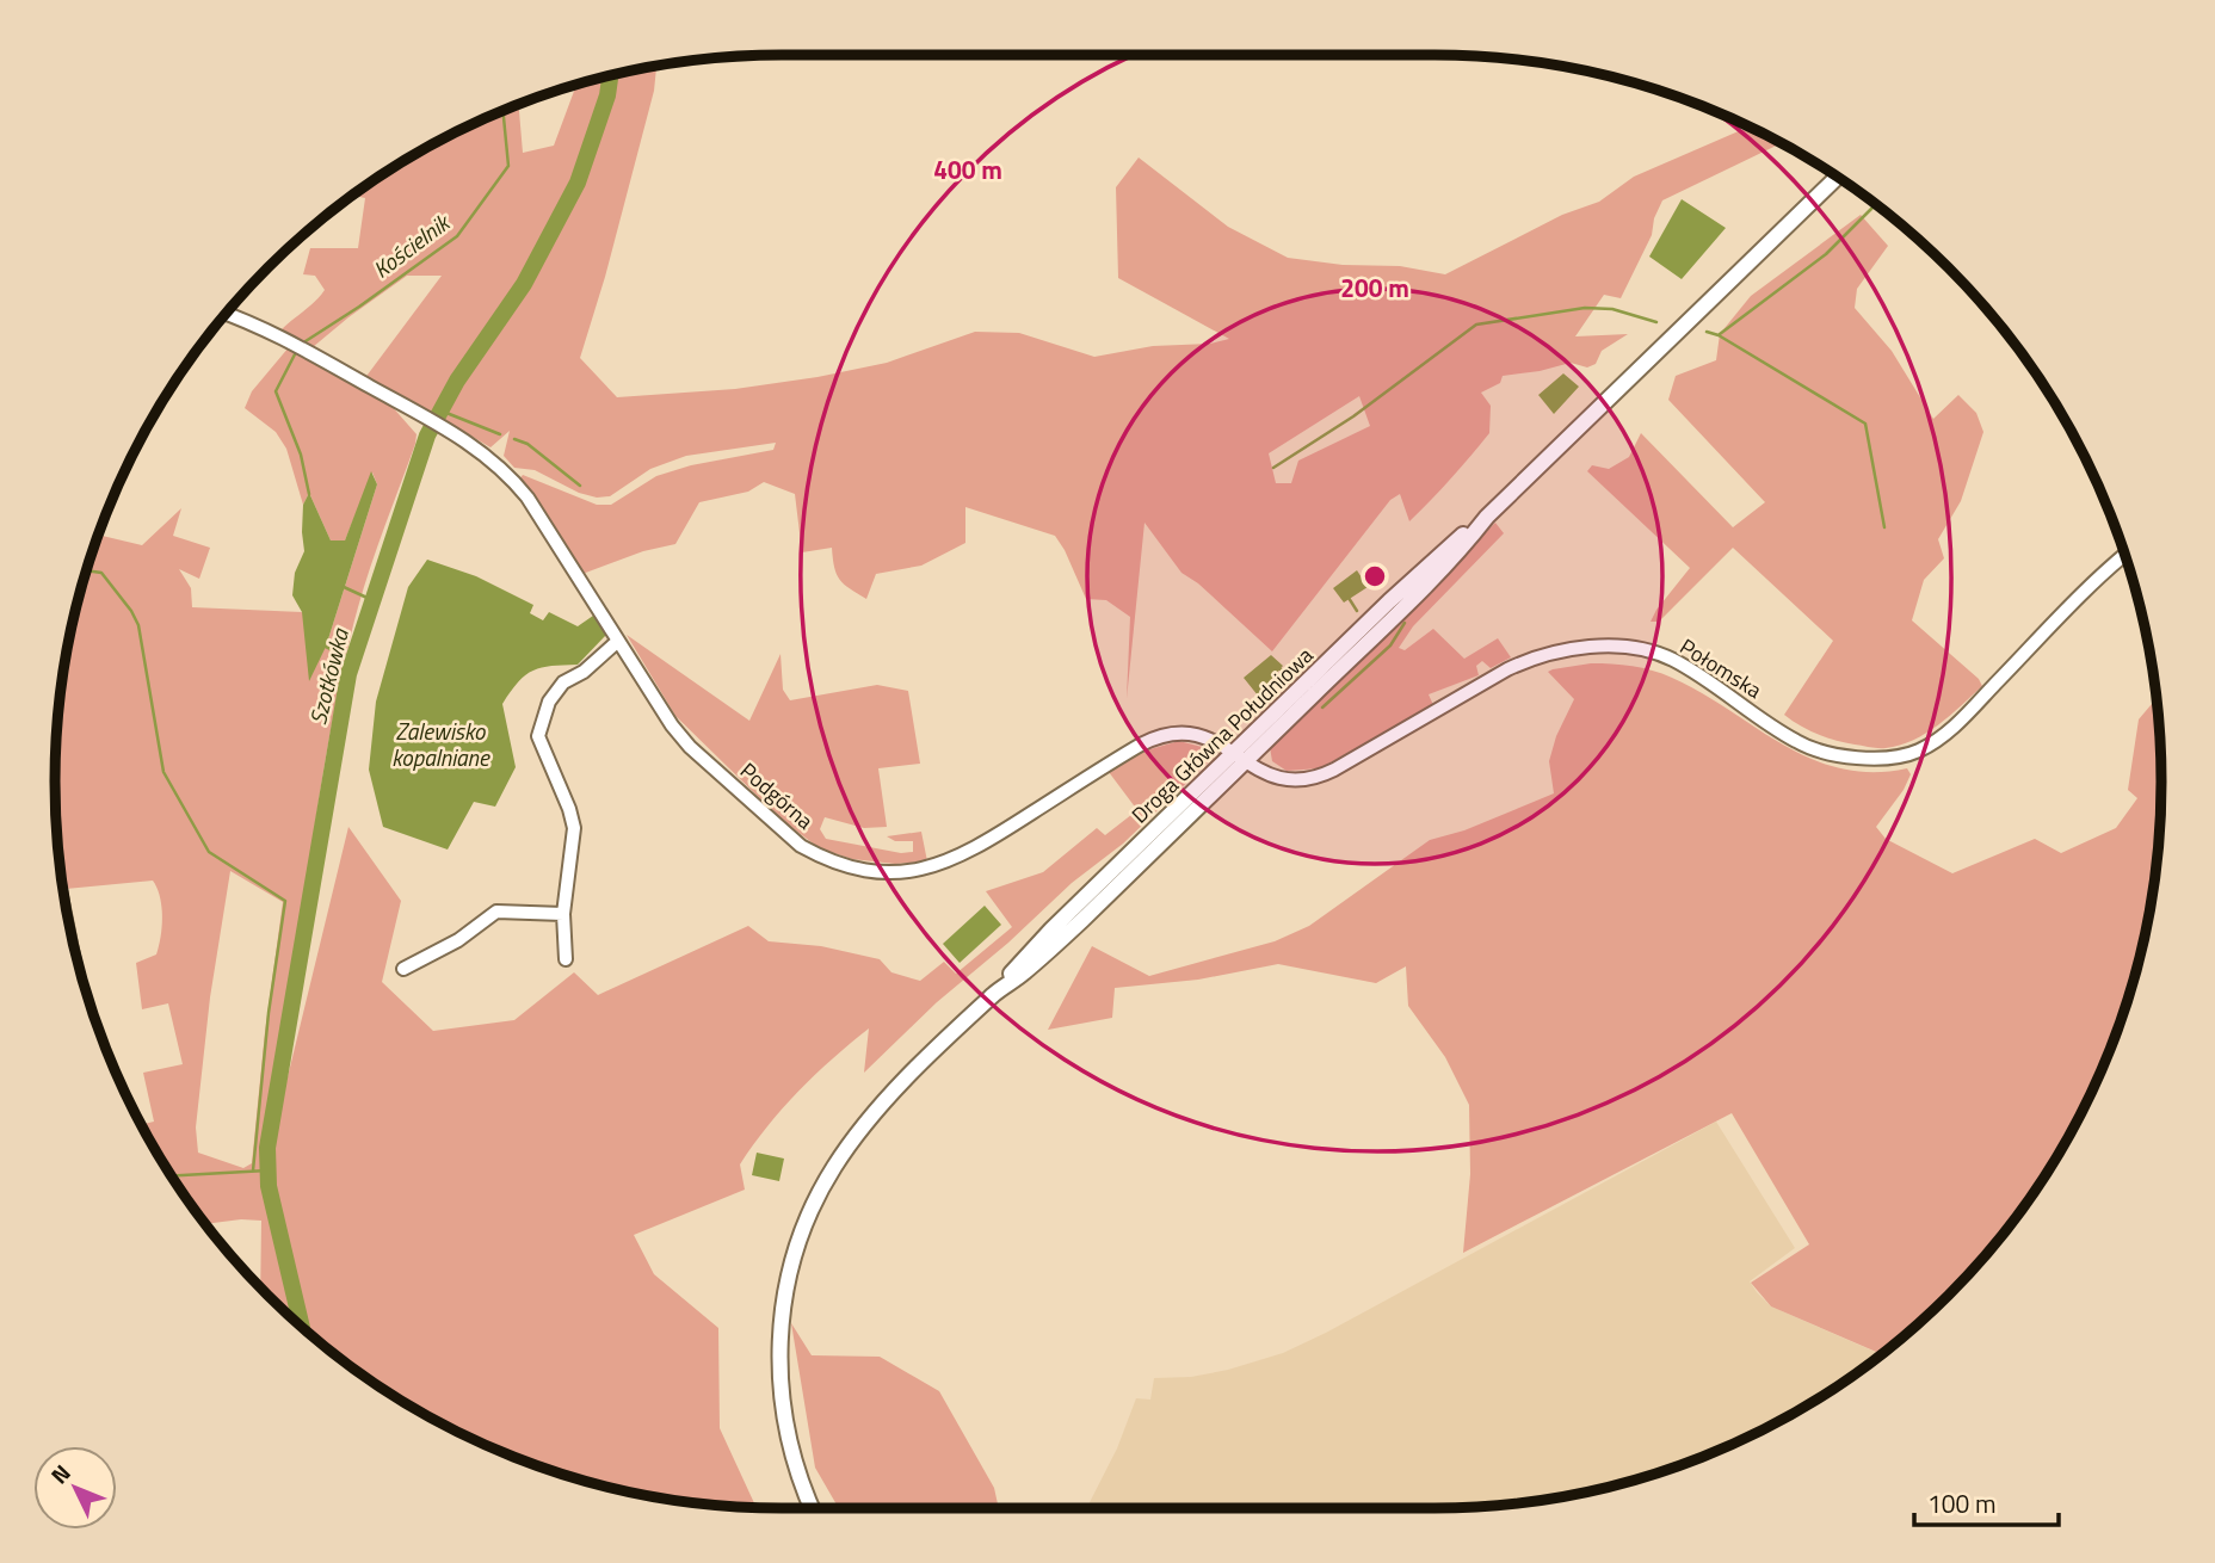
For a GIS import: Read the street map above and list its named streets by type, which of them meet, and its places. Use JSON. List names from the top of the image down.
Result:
{
  "streets": {
    "main road": ["Droga Główna Południowa"],
    "street": ["Połomska", "Podgórna"]
  },
  "crossings": [
    ["Połomska", "Droga Główna Południowa"],
    ["Połomska", "Podgórna"]
  ],
  "water": ["Kościelnik", "Szotkówka", "Zalewisko kopalniane"],
  "scale_bar": "100 m",
  "north": "top left",
  "rings": ["400 m", "200 m"]
}
